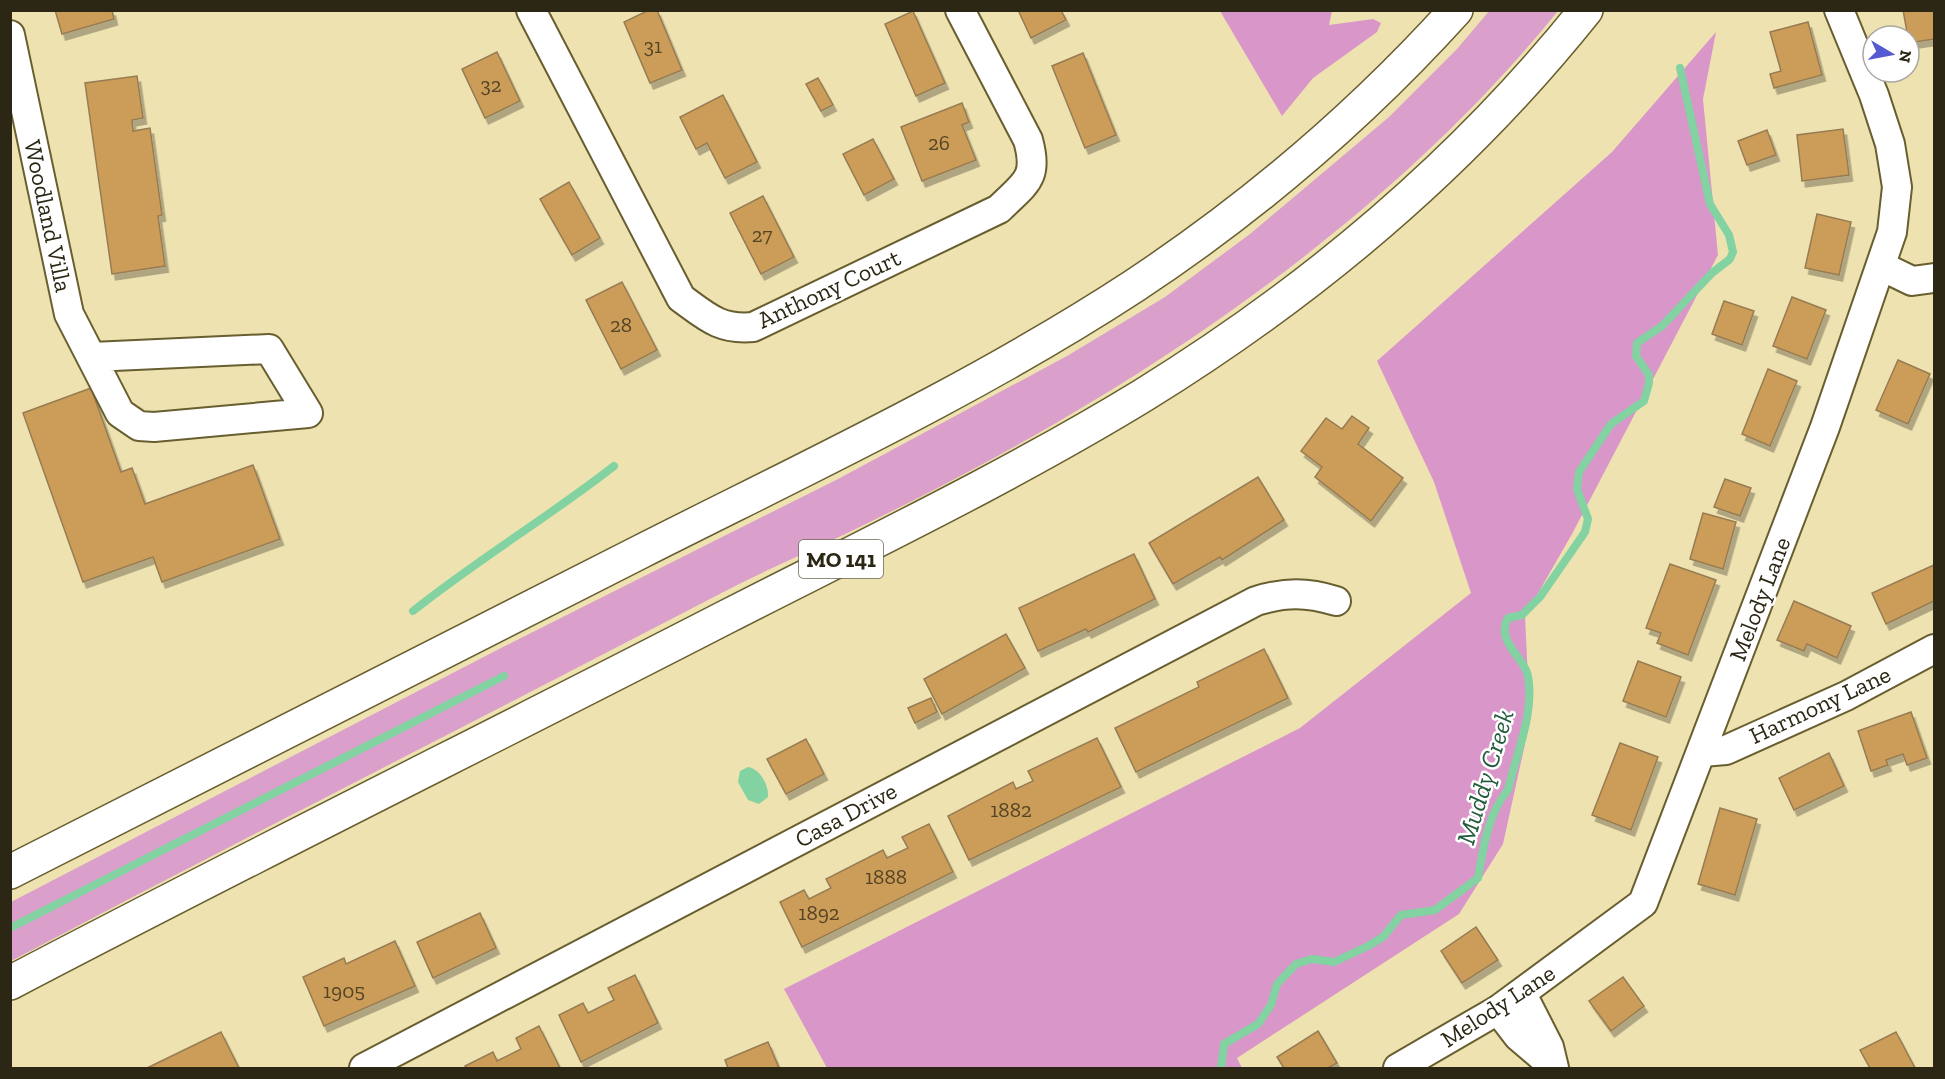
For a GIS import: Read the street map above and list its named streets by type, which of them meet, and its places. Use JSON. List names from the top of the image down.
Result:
{
  "streets": {
    "highway": ["MO 141"],
    "street": [
      "Woodland Villa",
      "Anthony Court",
      "Melody Lane",
      "Harmony Lane",
      "Casa Drive"
    ]
  },
  "crossings": [
    ["Melody Lane", "Harmony Lane"]
  ],
  "water": ["Muddy Creek"],
  "house_numbers": [
    "31",
    "32",
    "26",
    "27",
    "28",
    "1882",
    "1888",
    "1892",
    "1905"
  ],
  "north": "right"
}
